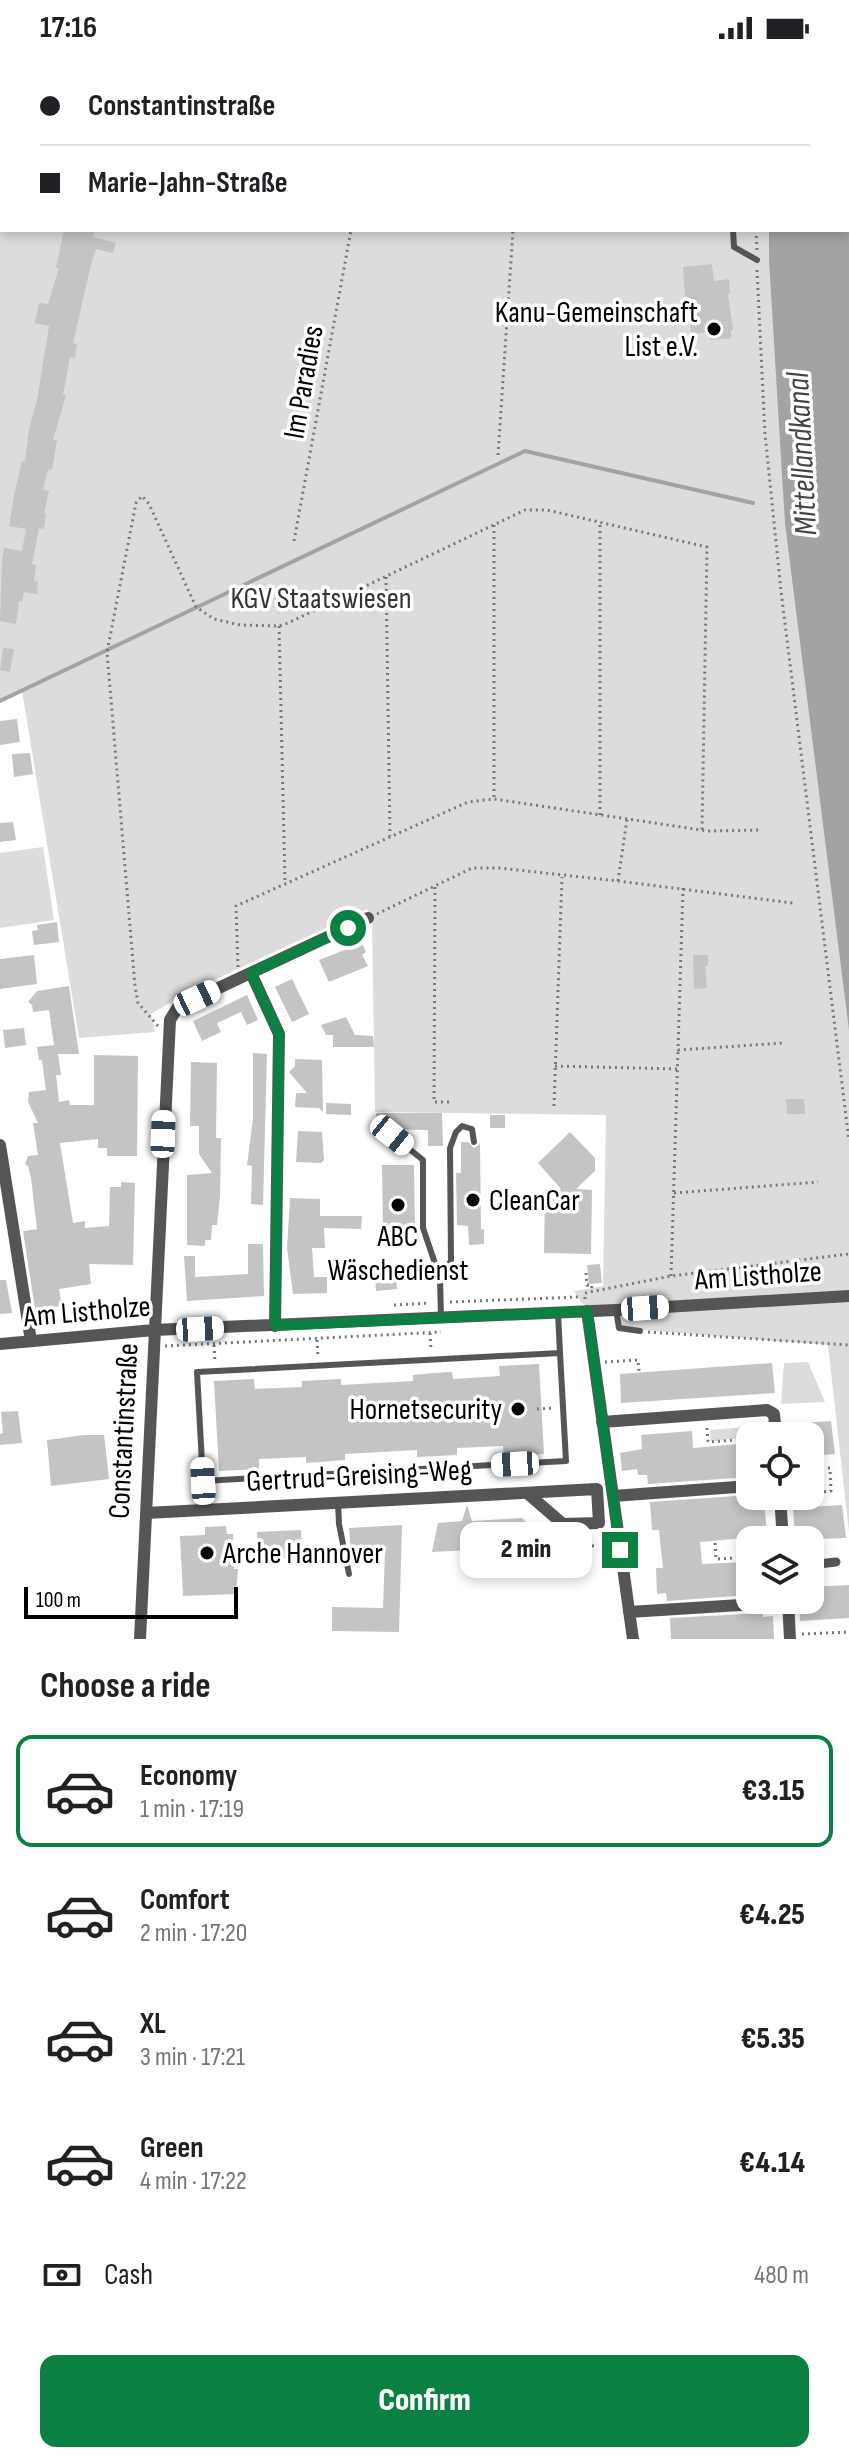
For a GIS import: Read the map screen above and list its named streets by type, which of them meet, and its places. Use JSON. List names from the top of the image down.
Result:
{
  "streets": {
    "street": ["Am Listholze", "Constantinstraße", "Gertrud-Greising-Weg"],
    "path": ["Im Paradies"]
  },
  "crossings": [
    ["Am Listholze", "Constantinstraße"],
    ["Constantinstraße", "Gertrud-Greising-Weg"]
  ],
  "water": ["Mittellandkanal"],
  "parks": ["KGV Staatswiesen"],
  "places": [
    "Kanu-Gemeinschaft List e.V.",
    "CleanCar",
    "ABC Wäschedienst",
    "Hornetsecurity",
    "Arche Hannover"
  ],
  "scale_bar": "100 m",
  "page": {
    "status": "17:16",
    "banner": ["Constantinstraße", "Marie-Jahn-Straße"],
    "bubble": "2 min",
    "scale": "100 m",
    "heading": "Choose a ride",
    "list": [
      {
        "name": "Economy",
        "note": "1 min · 17:19",
        "value": "€3.15"
      },
      {
        "name": "Comfort",
        "note": "2 min · 17:20",
        "value": "€4.25"
      },
      {
        "name": "XL",
        "note": "3 min · 17:21",
        "value": "€5.35"
      },
      {
        "name": "Green",
        "note": "4 min · 17:22",
        "value": "€4.14"
      }
    ],
    "pay": ["Cash", "480 m"],
    "buttons": "Confirm"
  }
}
